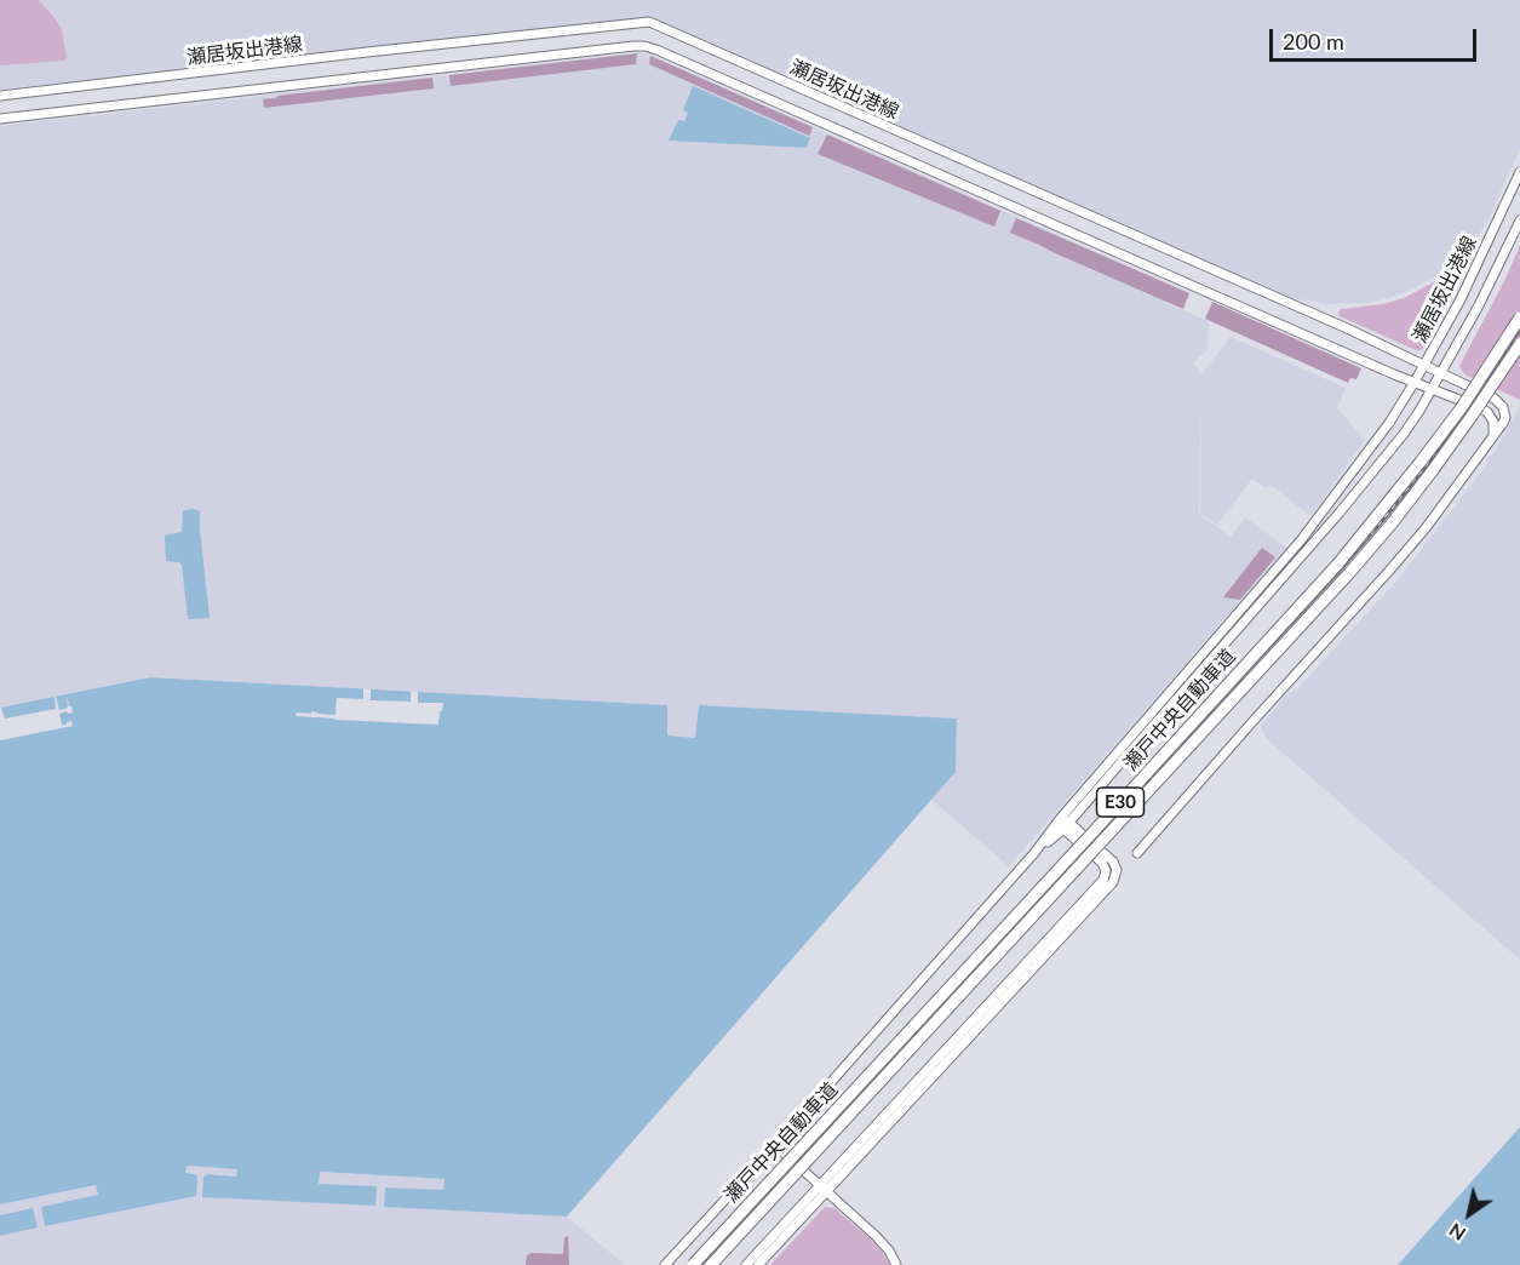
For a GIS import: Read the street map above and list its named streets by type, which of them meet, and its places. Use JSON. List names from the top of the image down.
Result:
{
  "streets": {
    "highway": ["瀬戸中央自動車道", "E30"],
    "main road": ["瀬居坂出港線"]
  },
  "scale_bar": "200 m",
  "north": "bottom left"
}
